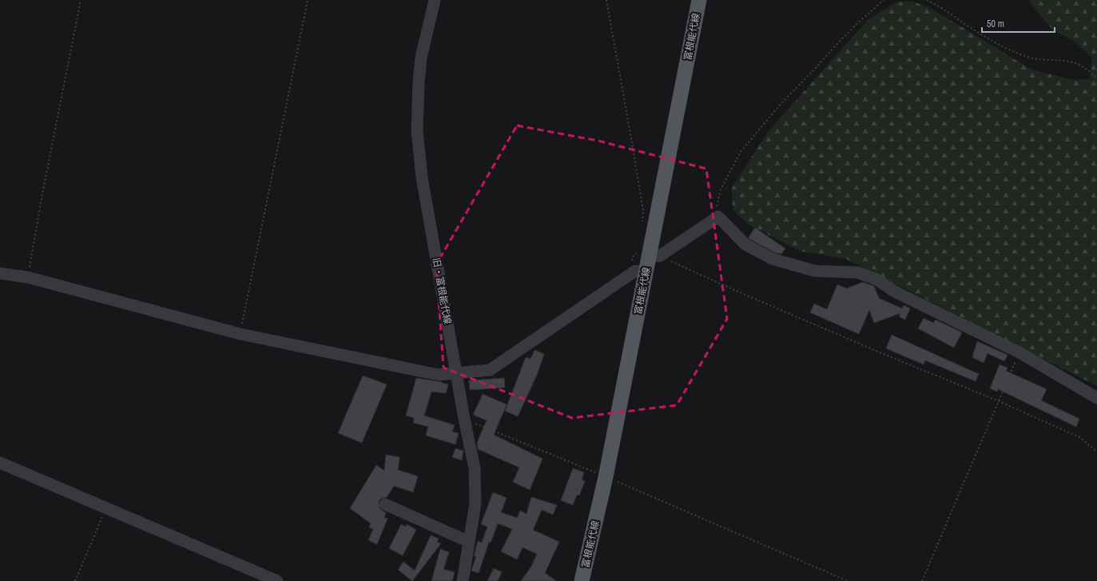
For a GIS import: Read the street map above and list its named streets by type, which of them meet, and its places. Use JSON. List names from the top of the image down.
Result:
{
  "streets": {
    "main road": ["富根能代線"],
    "street": ["旧・富根能代線"]
  },
  "scale_bar": "50 m"
}
